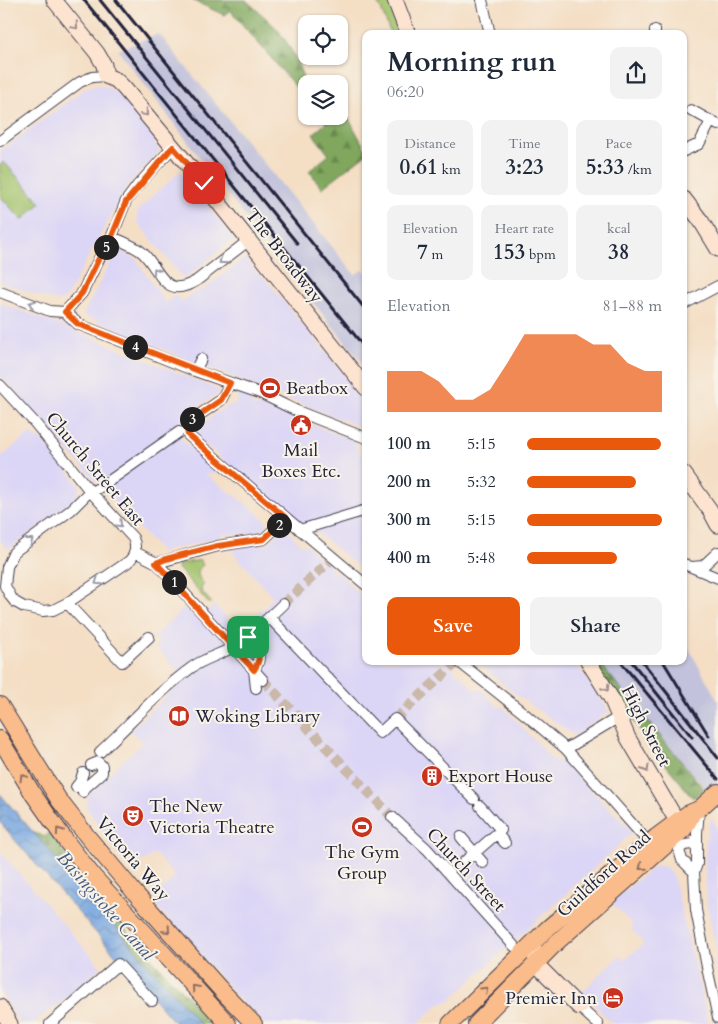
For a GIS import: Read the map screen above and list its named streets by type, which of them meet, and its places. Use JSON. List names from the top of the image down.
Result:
{
  "streets": {
    "main road": ["Victoria Way", "Guildford Road"],
    "street": [
      "The Broadway",
      "Church Street East",
      "High Street",
      "Church Street"
    ]
  },
  "crossings": [
    ["High Street", "Guildford Road"],
    ["Church Street", "Guildford Road"]
  ],
  "water": ["Basingstoke Canal"],
  "places": {
    "sports": ["Beatbox", "The Gym Group"],
    "public building": ["Mail Boxes Etc."],
    "library": ["Woking Library"],
    "building": ["Export House"],
    "theatre": ["The New Victoria Theatre"],
    "hotel": ["Premier Inn"]
  },
  "page": {
    "heading": ["Morning run", "06:20"],
    "stats": [
      ["Distance", "0.61 km"],
      ["Time", "3:23"],
      ["Pace", "5:33 /km"],
      ["Elevation", "7 m"],
      ["Heart rate", "153 bpm"],
      ["kcal", "38"]
    ],
    "pins": [
      "5",
      "4",
      "3",
      "2",
      "1"
    ],
    "chart": ["Elevation", "81–88 m"],
    "list": [
      {
        "name": "100 m",
        "note": "5:15"
      },
      {
        "name": "200 m",
        "note": "5:32"
      },
      {
        "name": "300 m",
        "note": "5:15"
      },
      {
        "name": "400 m",
        "note": "5:48"
      }
    ],
    "buttons": ["Save", "Share"]
  }
}
